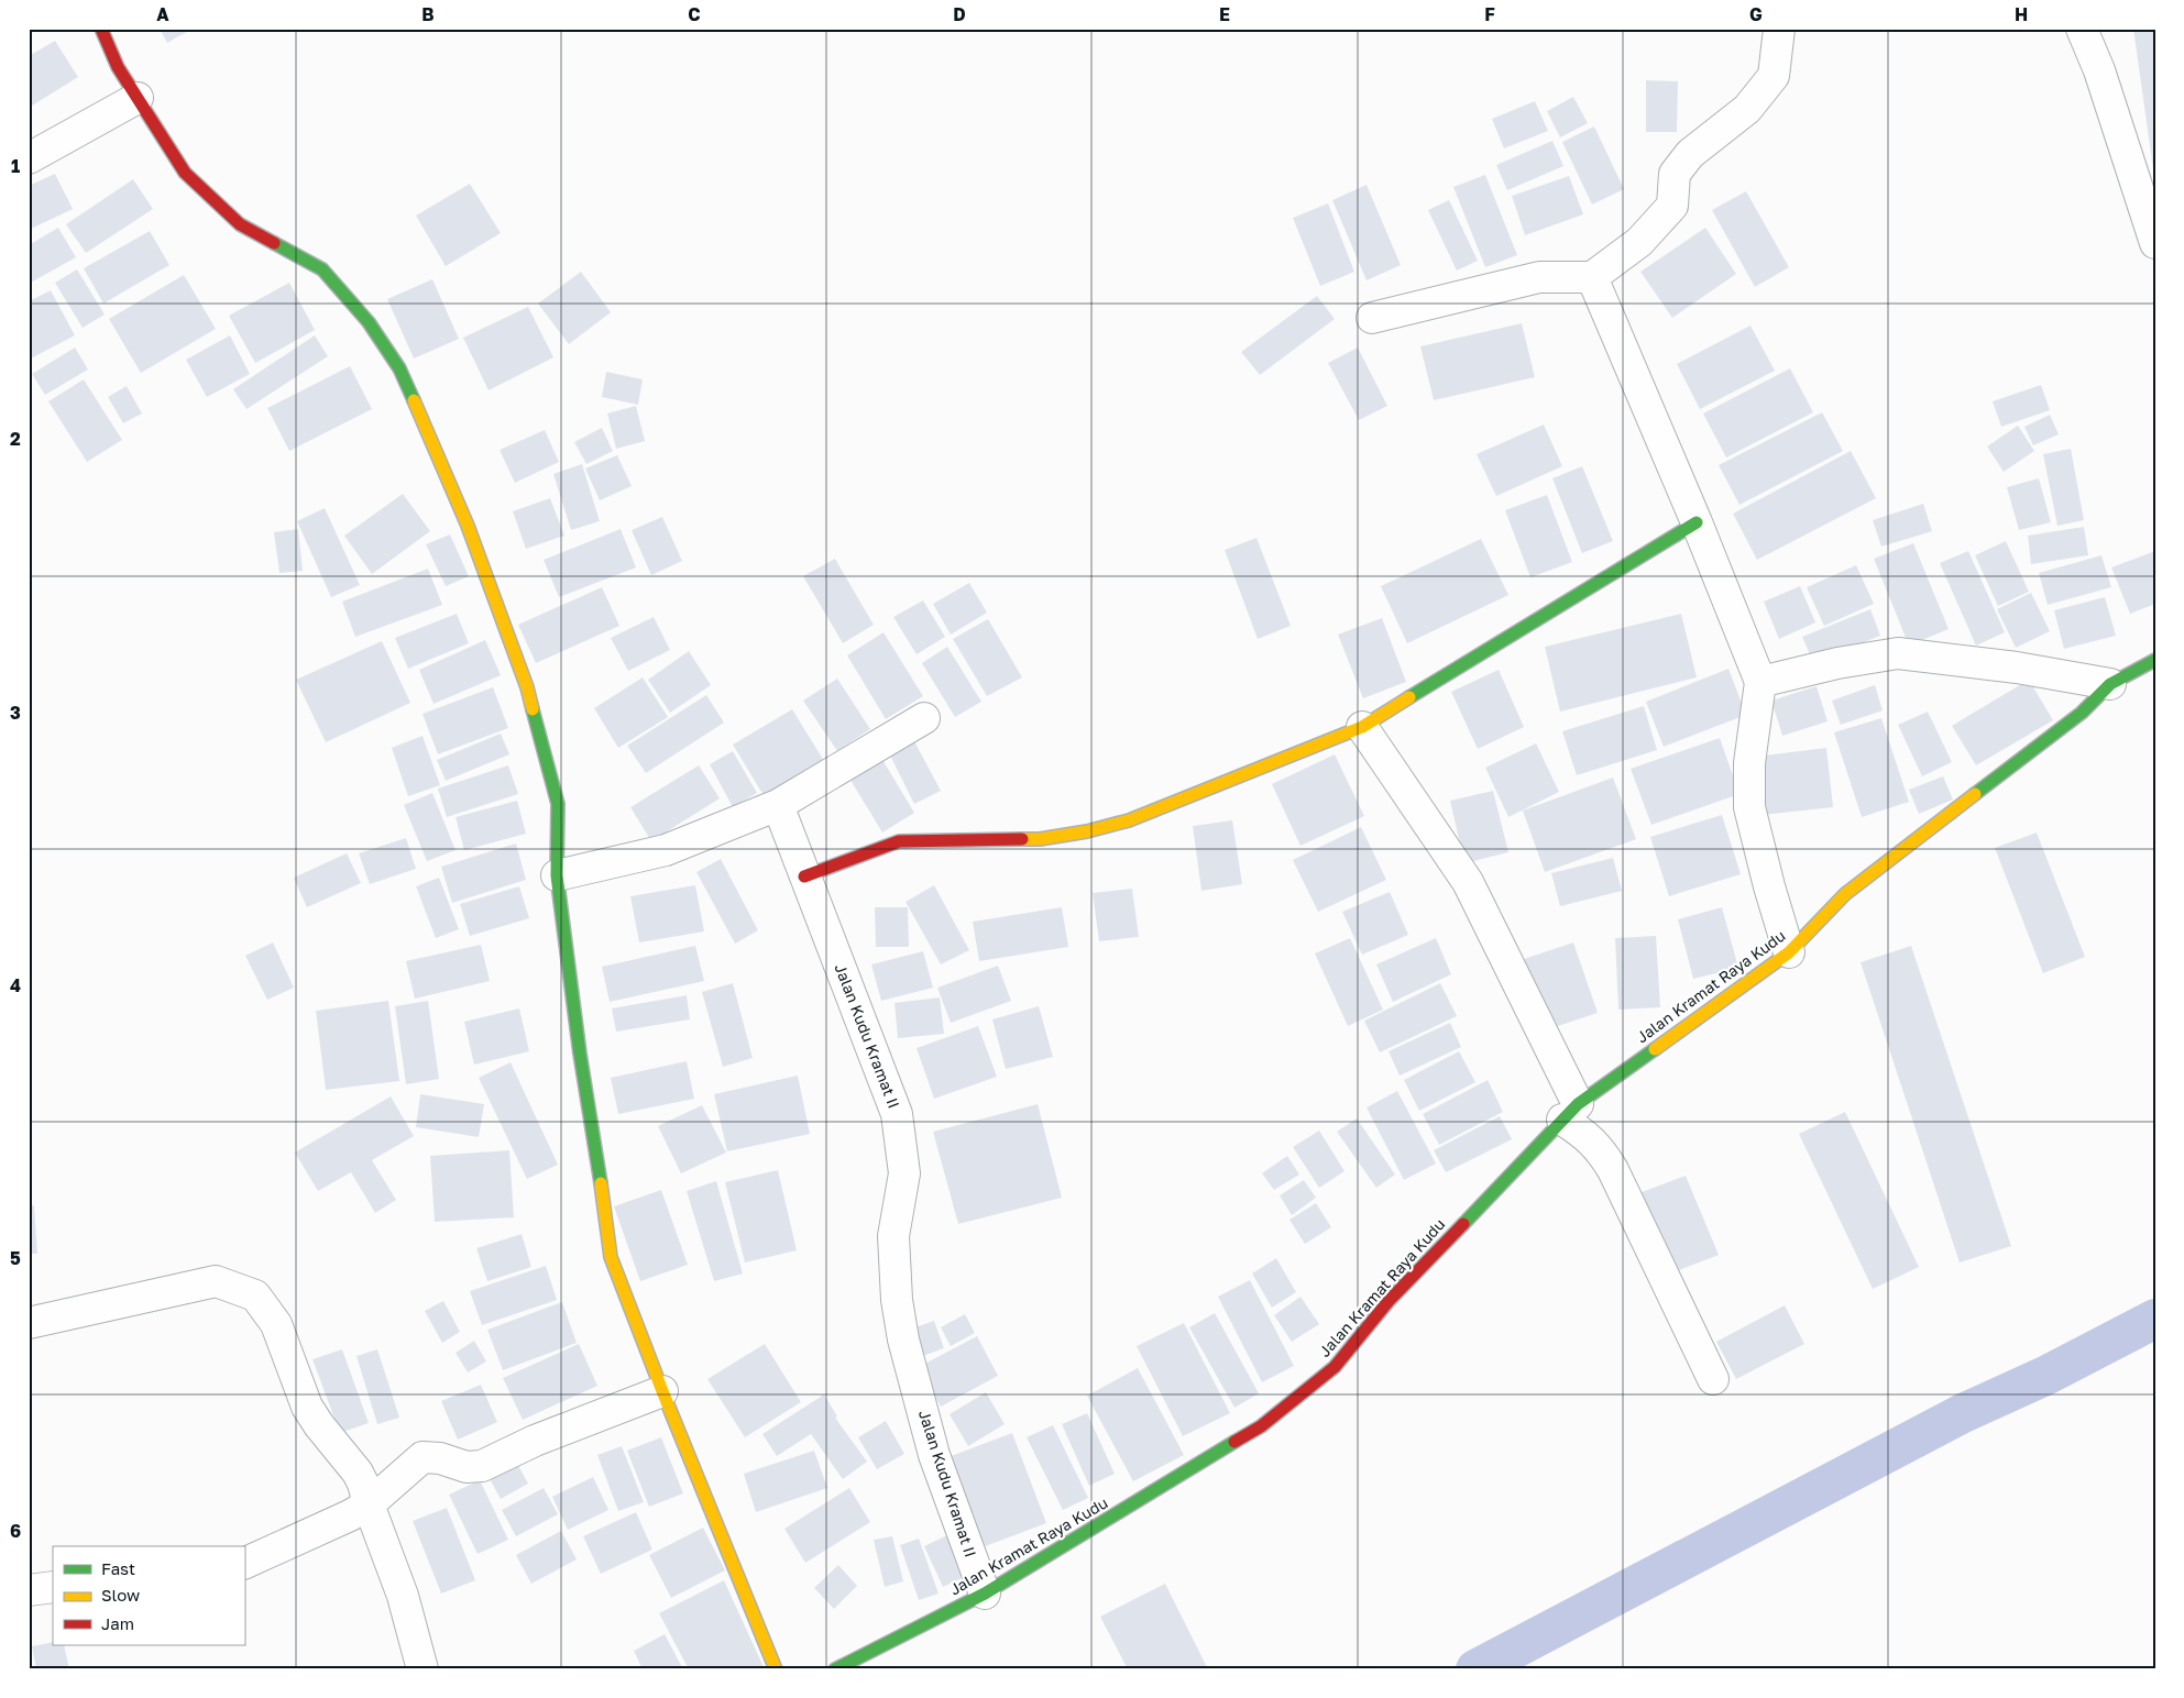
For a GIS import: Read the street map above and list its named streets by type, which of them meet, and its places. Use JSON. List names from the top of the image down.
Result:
{
  "streets": {
    "street": ["Jalan Kramat Raya Kudu", "Jalan Kudu Kramat II"]
  },
  "crossings": [
    ["Jalan Kramat Raya Kudu", "Jalan Kudu Kramat II"]
  ],
  "legend": ["Fast", "Slow", "Jam"],
  "grid": {
    "columns": [
      "A",
      "B",
      "C",
      "D",
      "E",
      "F",
      "G",
      "H"
    ],
    "rows": [
      "1",
      "2",
      "3",
      "4",
      "5",
      "6"
    ]
  }
}
